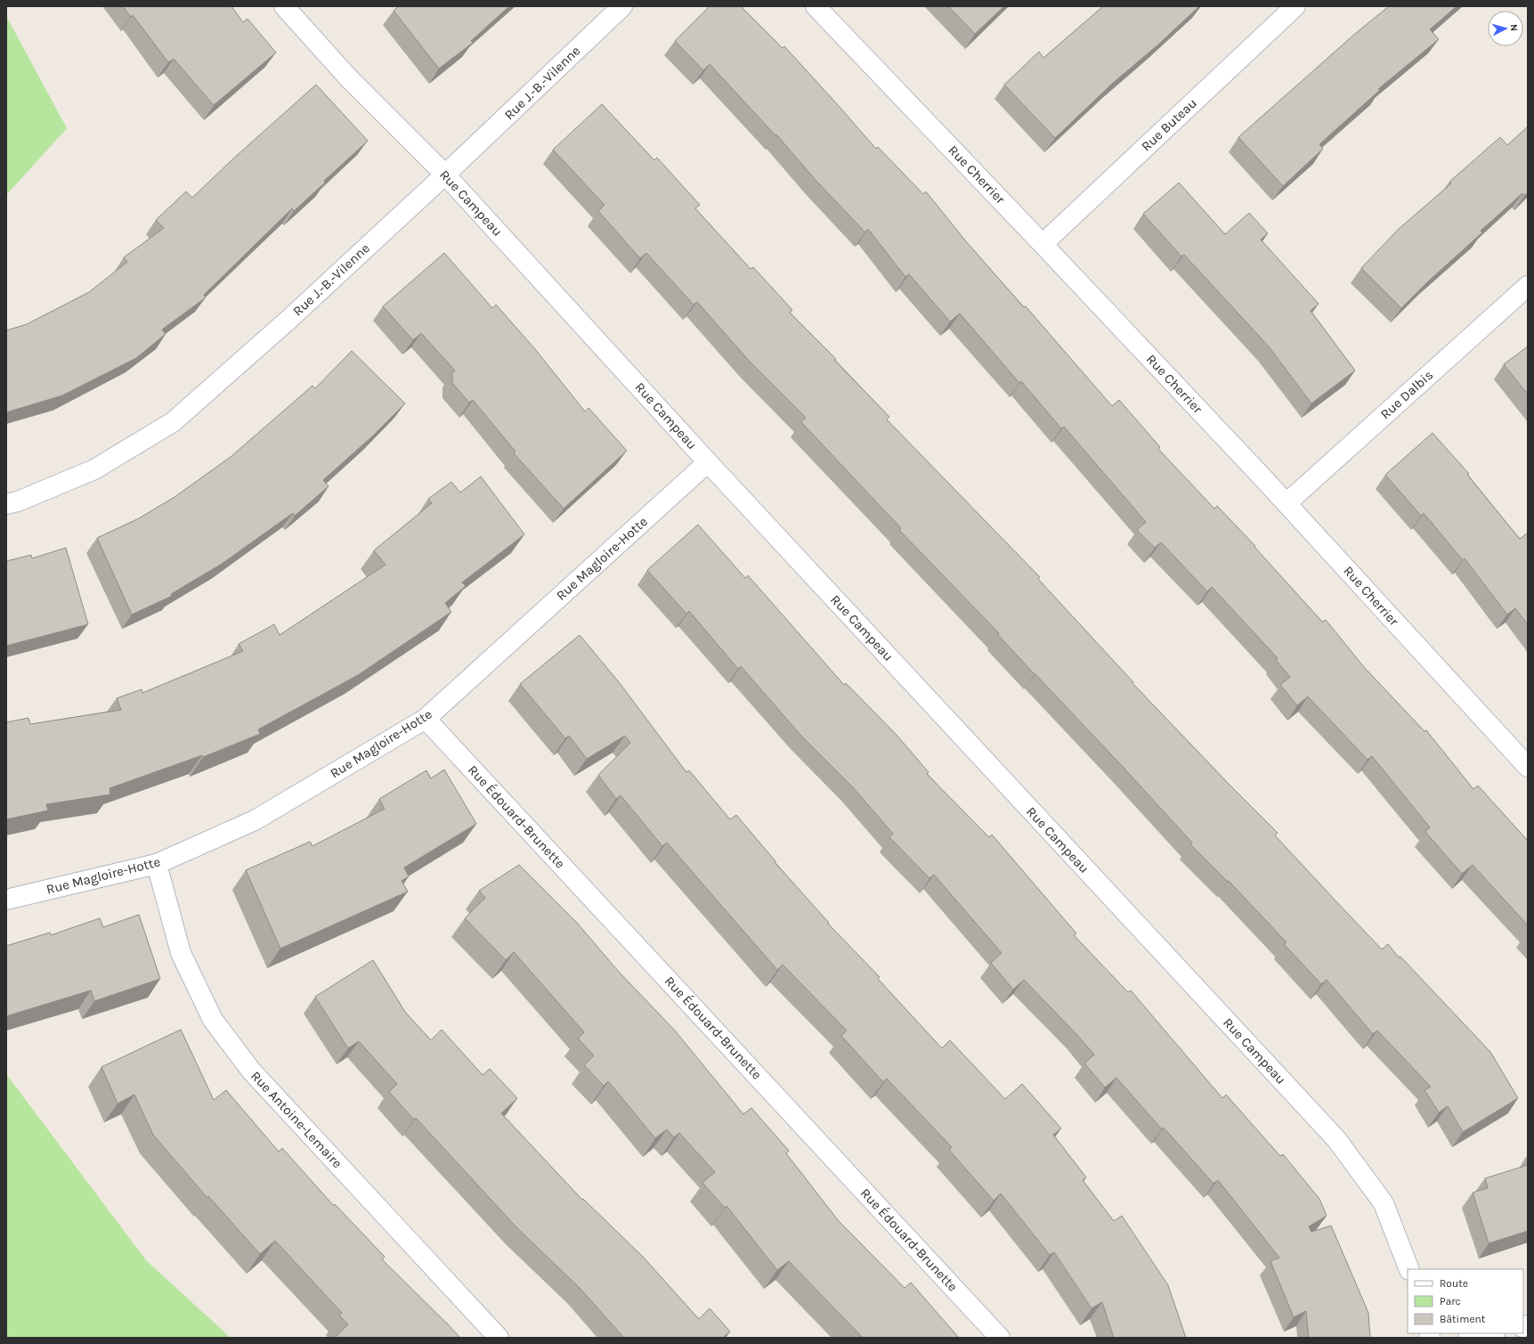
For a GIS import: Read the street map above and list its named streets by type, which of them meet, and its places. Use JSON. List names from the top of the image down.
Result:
{
  "streets": {
    "street": [
      "Rue J.-B.-Vilenne",
      "Rue Buteau",
      "Rue Cherrier",
      "Rue Campeau",
      "Rue Dalbis",
      "Rue Magloire-Hotte",
      "Rue Édouard-Brunette",
      "Rue Antoine-Lemaire"
    ]
  },
  "crossings": [
    ["Rue J.-B.-Vilenne", "Rue Campeau"],
    ["Rue Buteau", "Rue Cherrier"],
    ["Rue Cherrier", "Rue Dalbis"],
    ["Rue Campeau", "Rue Magloire-Hotte"],
    ["Rue Magloire-Hotte", "Rue Édouard-Brunette"],
    ["Rue Magloire-Hotte", "Rue Antoine-Lemaire"]
  ],
  "legend": ["Route", "Parc", "Bâtiment"],
  "north": "right"
}
